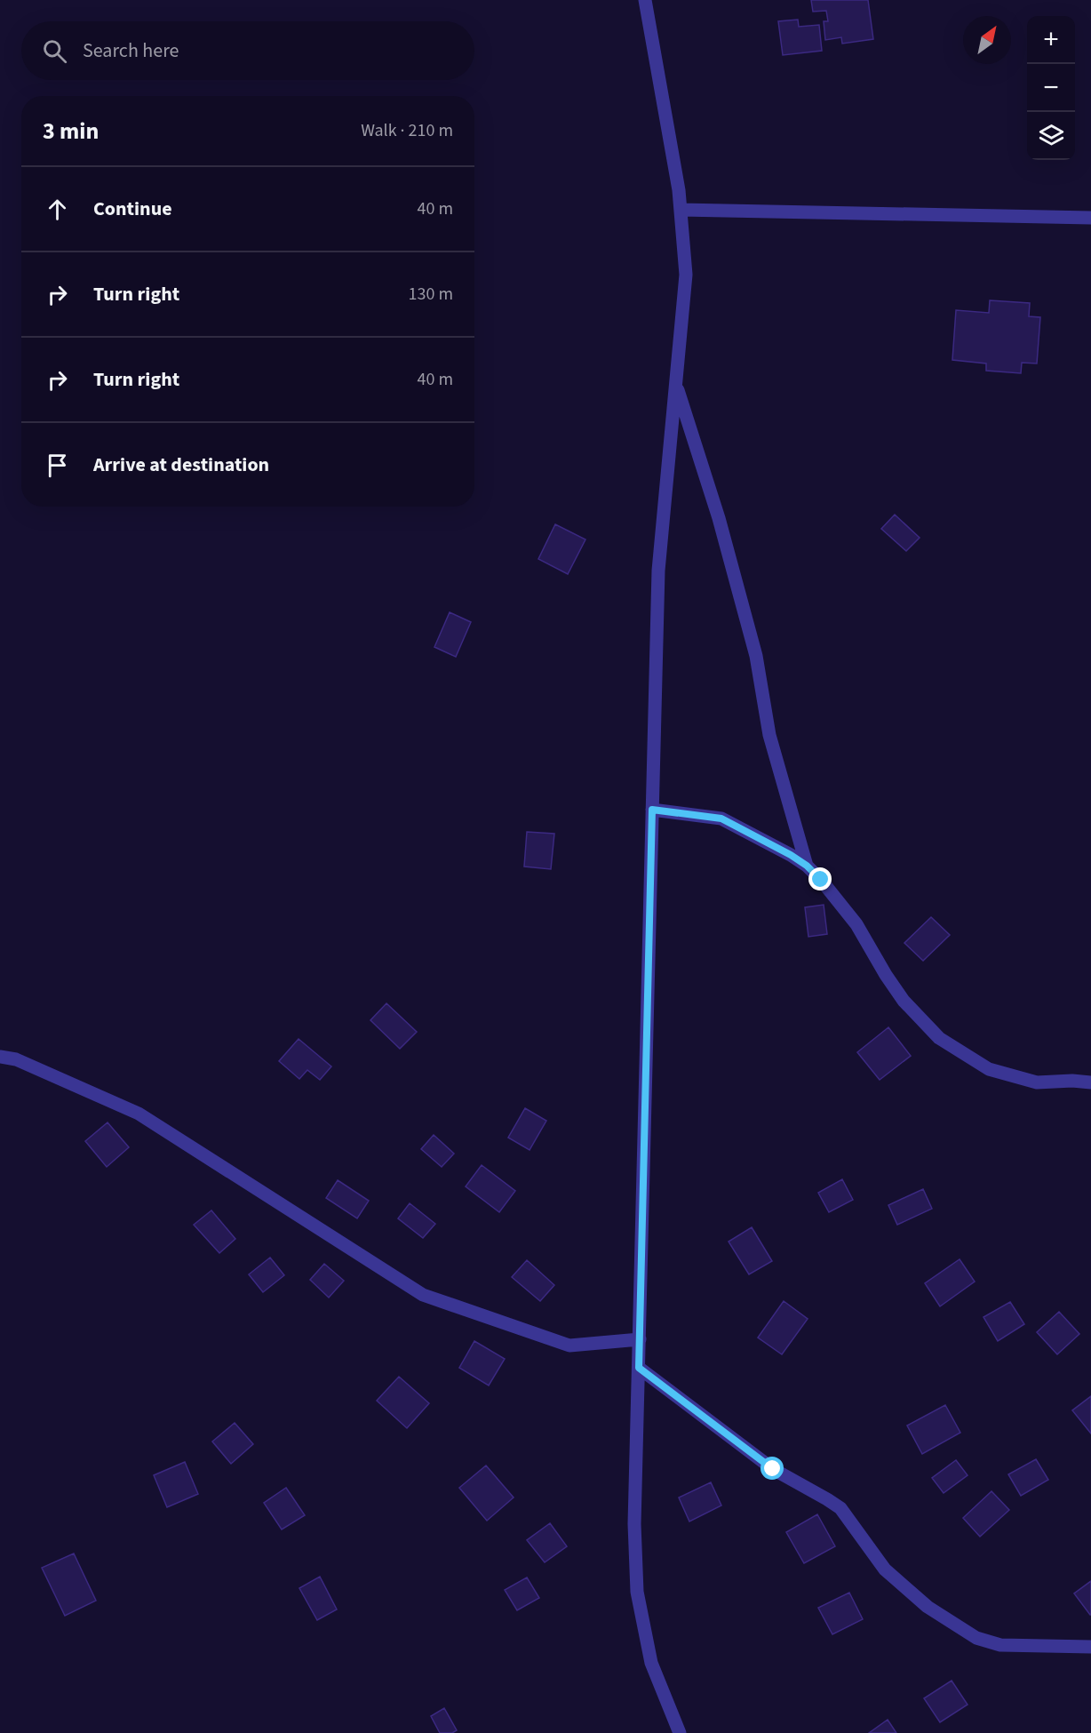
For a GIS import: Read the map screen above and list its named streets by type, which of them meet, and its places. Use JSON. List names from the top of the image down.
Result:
{
  "north": "top right",
  "page": {
    "map_buttons": ["+", "−"],
    "search": "Search here",
    "heading": ["3 min", "Walk · 210 m"],
    "list": [
      ["Continue", "40 m"],
      ["Turn right", "130 m"],
      ["Turn right", "40 m"],
      "Arrive at destination"
    ]
  }
}
